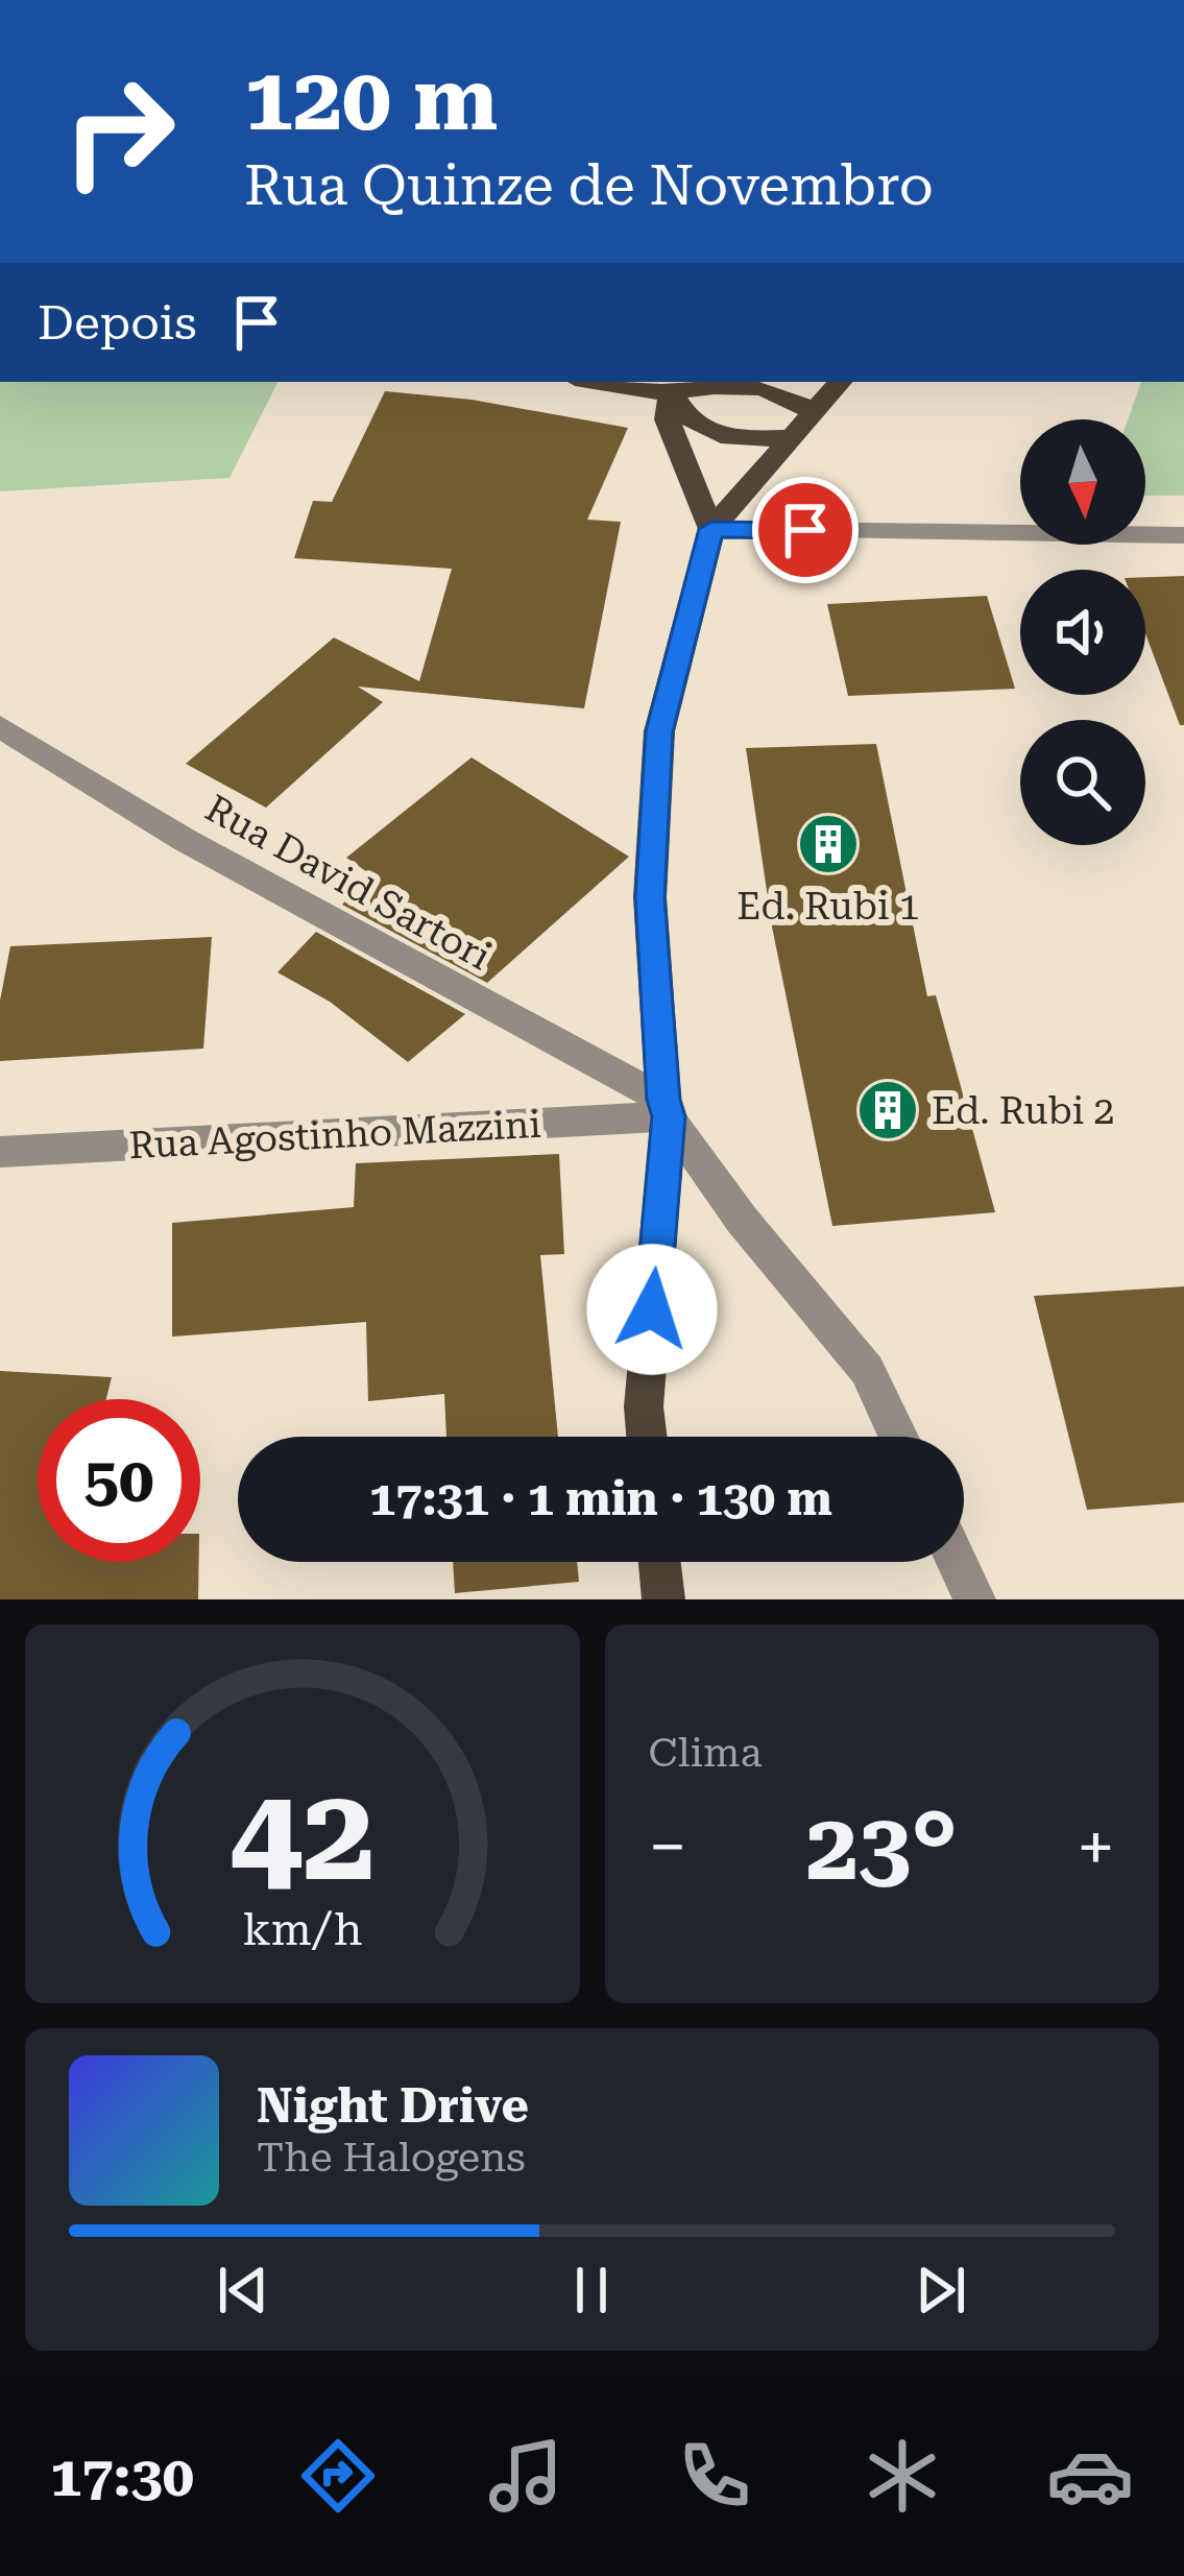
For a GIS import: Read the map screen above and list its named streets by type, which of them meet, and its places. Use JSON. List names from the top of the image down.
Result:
{
  "streets": {
    "street": ["Rua David Sartori", "Rua Agostinho Mazzini"]
  },
  "crossings": [
    ["Rua David Sartori", "Rua Agostinho Mazzini"]
  ],
  "places": {
    "building": ["Ed. Rubi 1", "Ed. Rubi 2"]
  },
  "north": "bottom",
  "page": {
    "turn": ["120 m", "Rua Quinze de Novembro"],
    "then": "Depois",
    "limit": "50",
    "trip": "17:31 · 1 min · 130 m",
    "tile": "Clima",
    "heat": ["−", "23°", "+"],
    "song": ["Night Drive", "The Halogens"],
    "tabs": "17:30",
    "gauge": ["42", "km/h"]
  }
}
